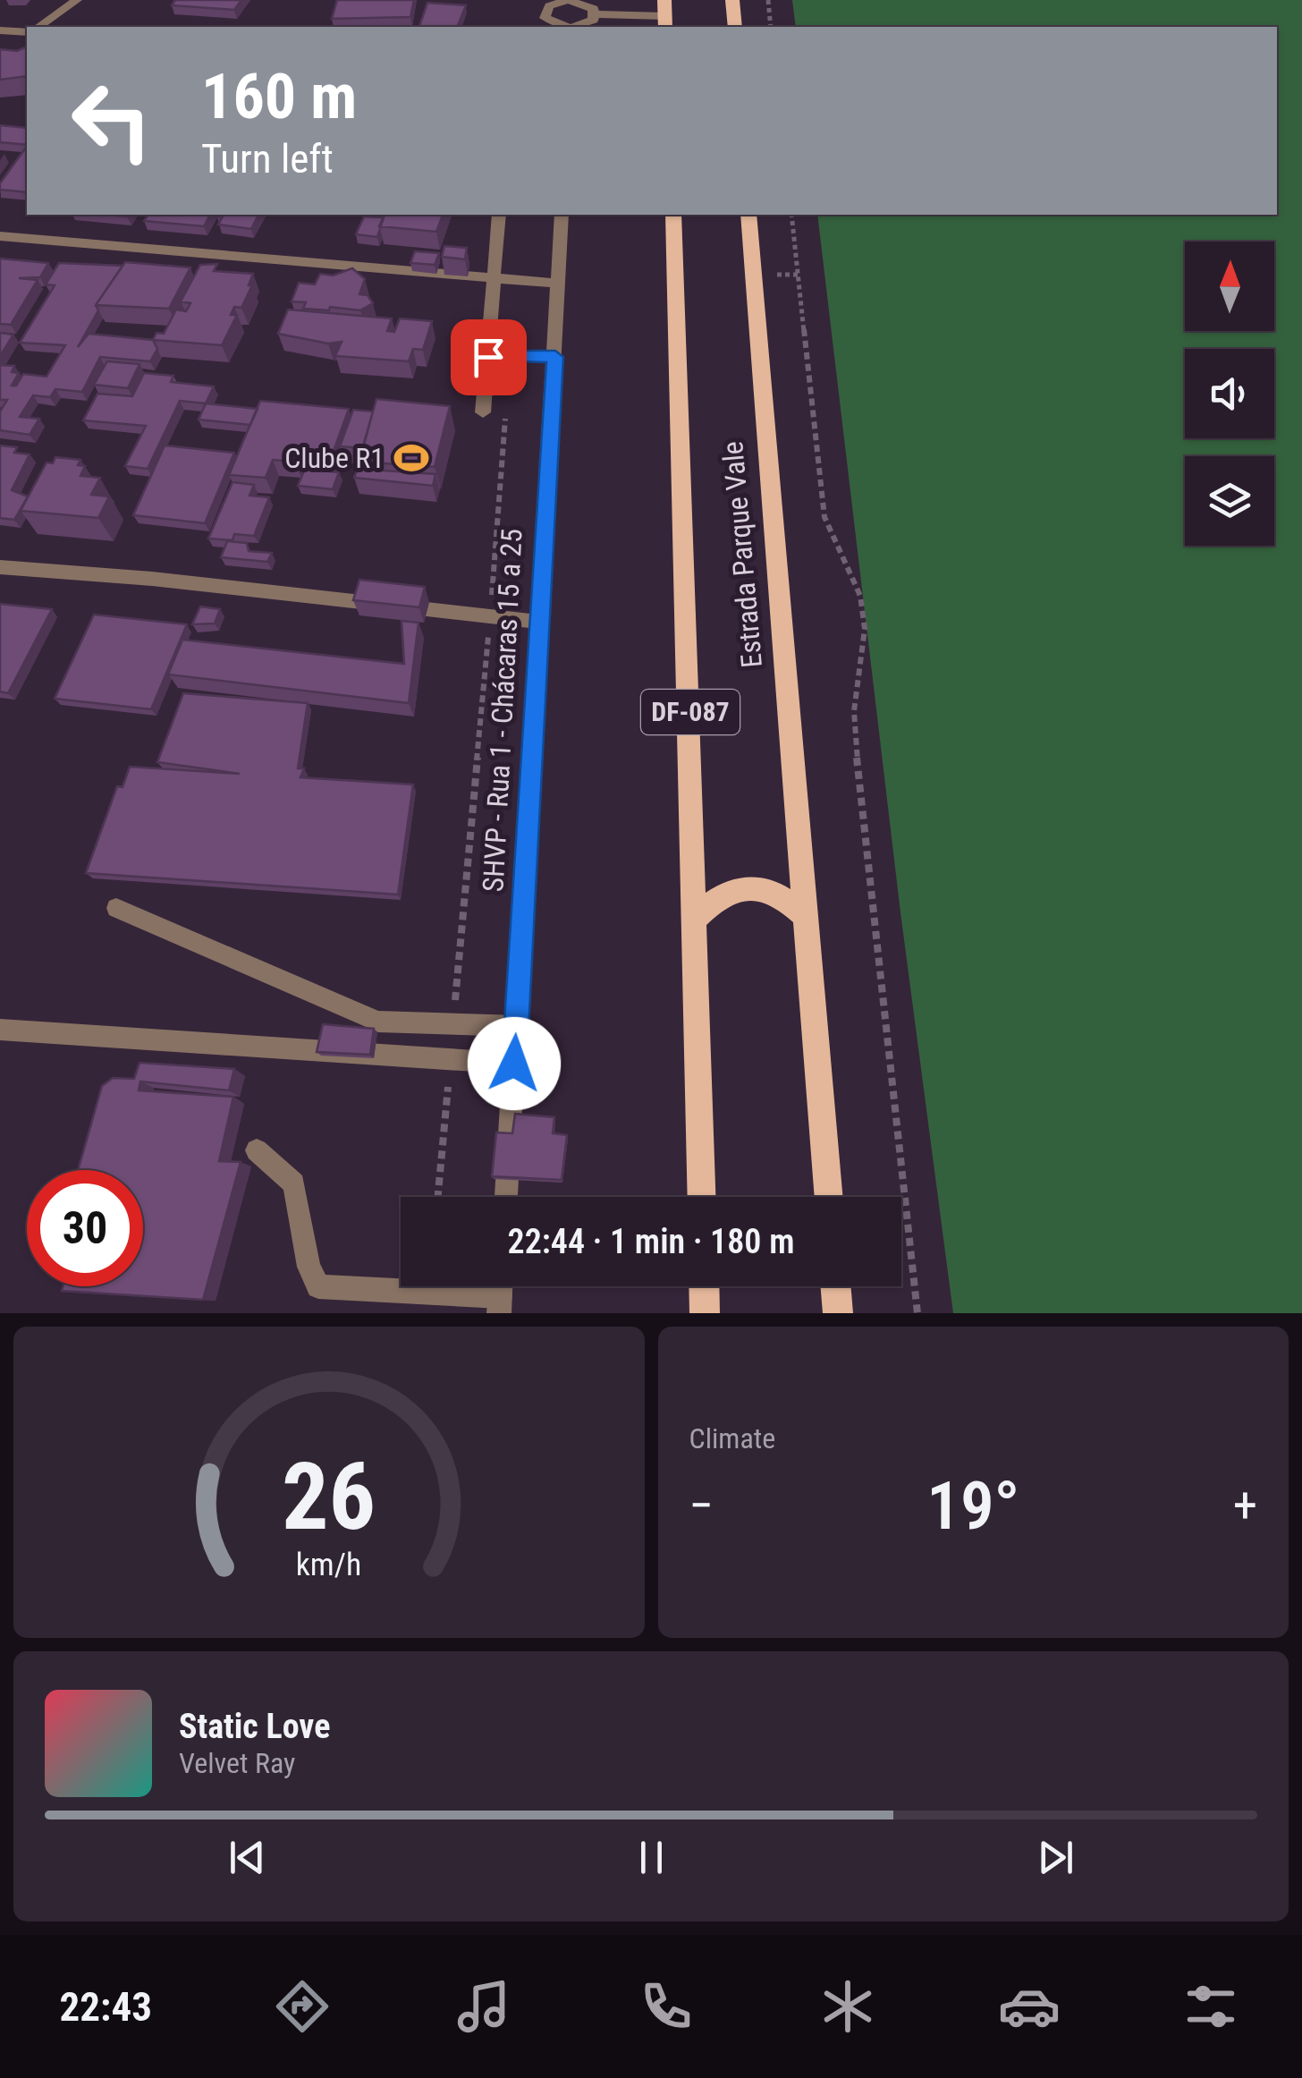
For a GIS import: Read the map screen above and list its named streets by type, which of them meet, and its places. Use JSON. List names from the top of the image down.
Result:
{
  "streets": {
    "main road": ["Estrada Parque Vale", "DF-087"],
    "street": ["SHVP - Rua 1 - Chácaras 15 a 25"]
  },
  "places": {
    "sports": ["Clube R1"]
  },
  "north": "top",
  "page": {
    "turn": ["160 m", "Turn left"],
    "limit": "30",
    "trip": "22:44 · 1 min · 180 m",
    "tile": "Climate",
    "heat": ["−", "19°", "+"],
    "song": ["Static Love", "Velvet Ray"],
    "tabs": "22:43",
    "gauge": ["26", "km/h"]
  }
}
